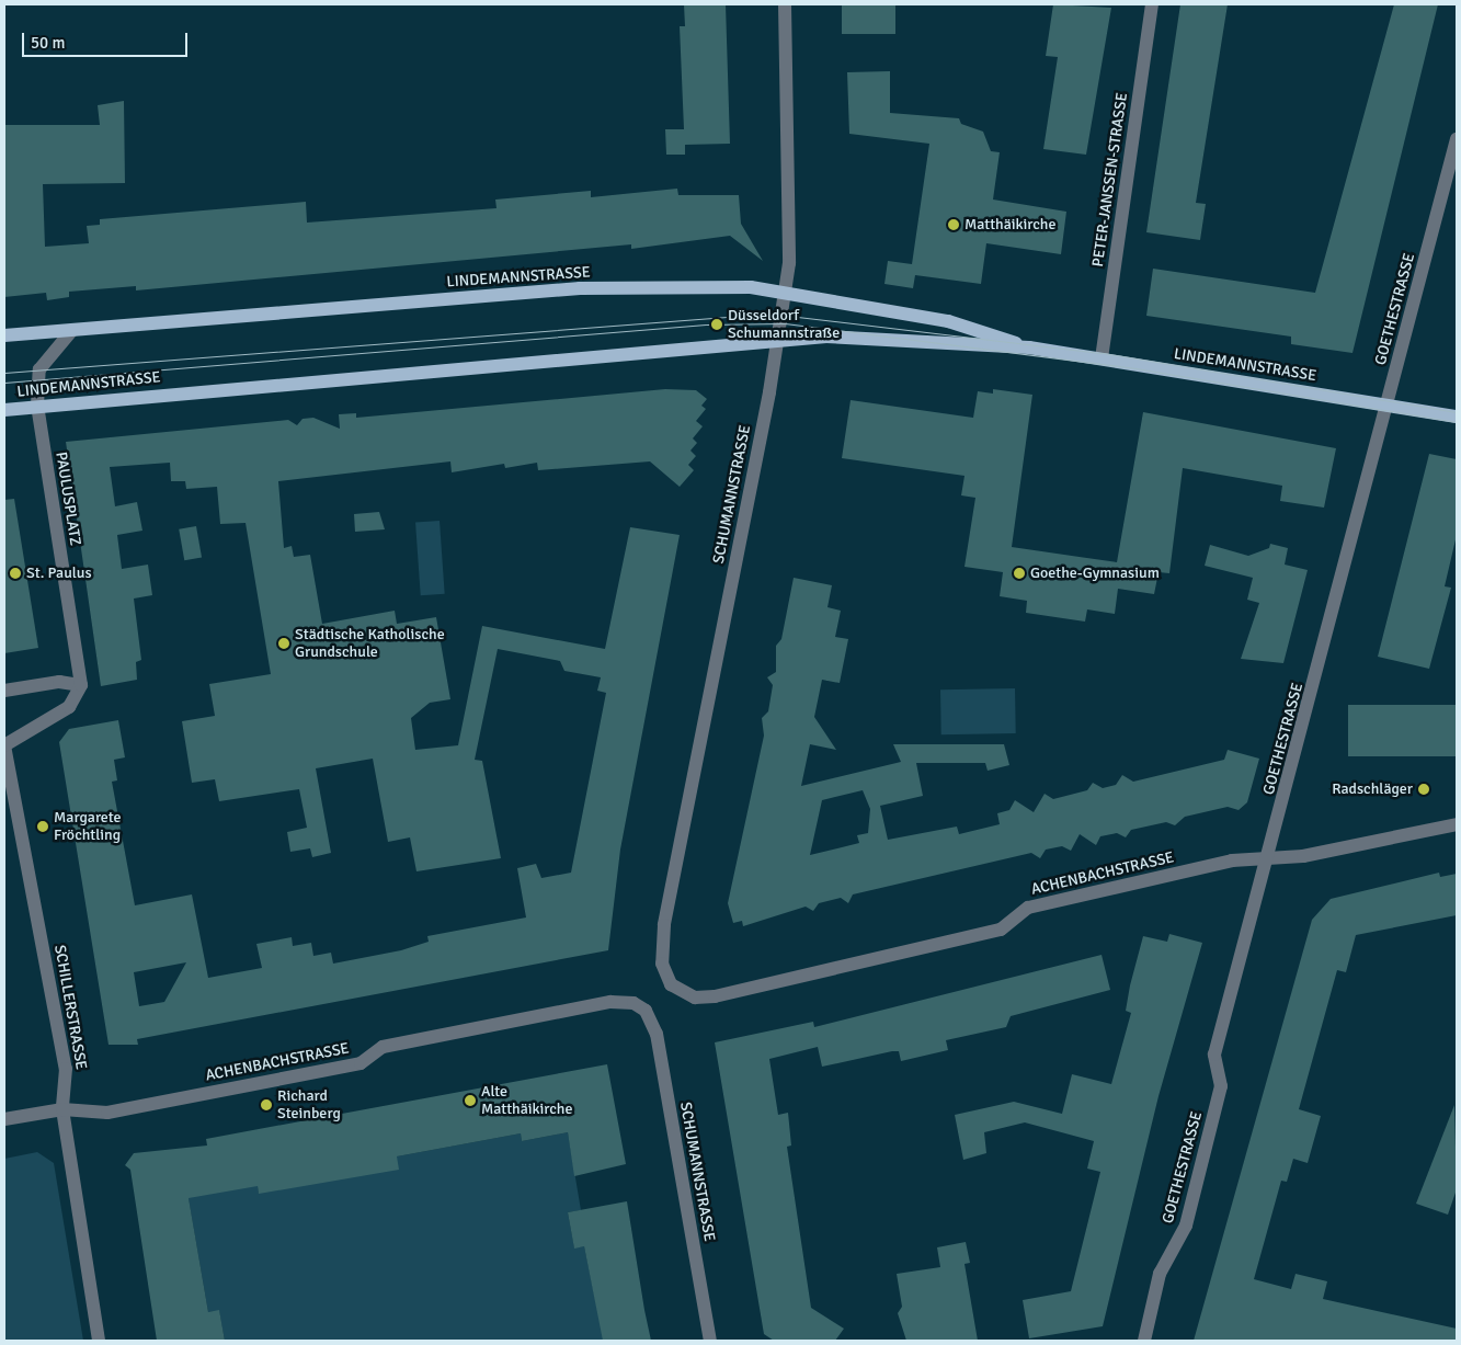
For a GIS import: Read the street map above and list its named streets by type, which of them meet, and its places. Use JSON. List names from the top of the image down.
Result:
{
  "streets": {
    "main road": ["LINDEMANNSTRASSE"],
    "street": [
      "PETER-JANSSEN-STRASSE",
      "GOETHESTRASSE",
      "SCHUMANNSTRASSE",
      "PAULUSPLATZ",
      "ACHENBACHSTRASSE",
      "SCHILLERSTRASSE"
    ]
  },
  "crossings": [
    ["PETER-JANSSEN-STRASSE", "LINDEMANNSTRASSE"],
    ["LINDEMANNSTRASSE", "GOETHESTRASSE"],
    ["LINDEMANNSTRASSE", "SCHUMANNSTRASSE"],
    ["LINDEMANNSTRASSE", "PAULUSPLATZ"],
    ["GOETHESTRASSE", "ACHENBACHSTRASSE"],
    ["SCHUMANNSTRASSE", "ACHENBACHSTRASSE"],
    ["ACHENBACHSTRASSE", "SCHILLERSTRASSE"]
  ],
  "places": [
    "Matthäikirche",
    "Düsseldorf Schumannstraße",
    "St. Paulus",
    "Goethe-Gymnasium",
    "Städtische Katholische Grundschule",
    "Radschläger",
    "Margarete Fröchtling",
    "Alte Matthäikirche",
    "Richard Steinberg"
  ],
  "scale_bar": "50 m"
}
